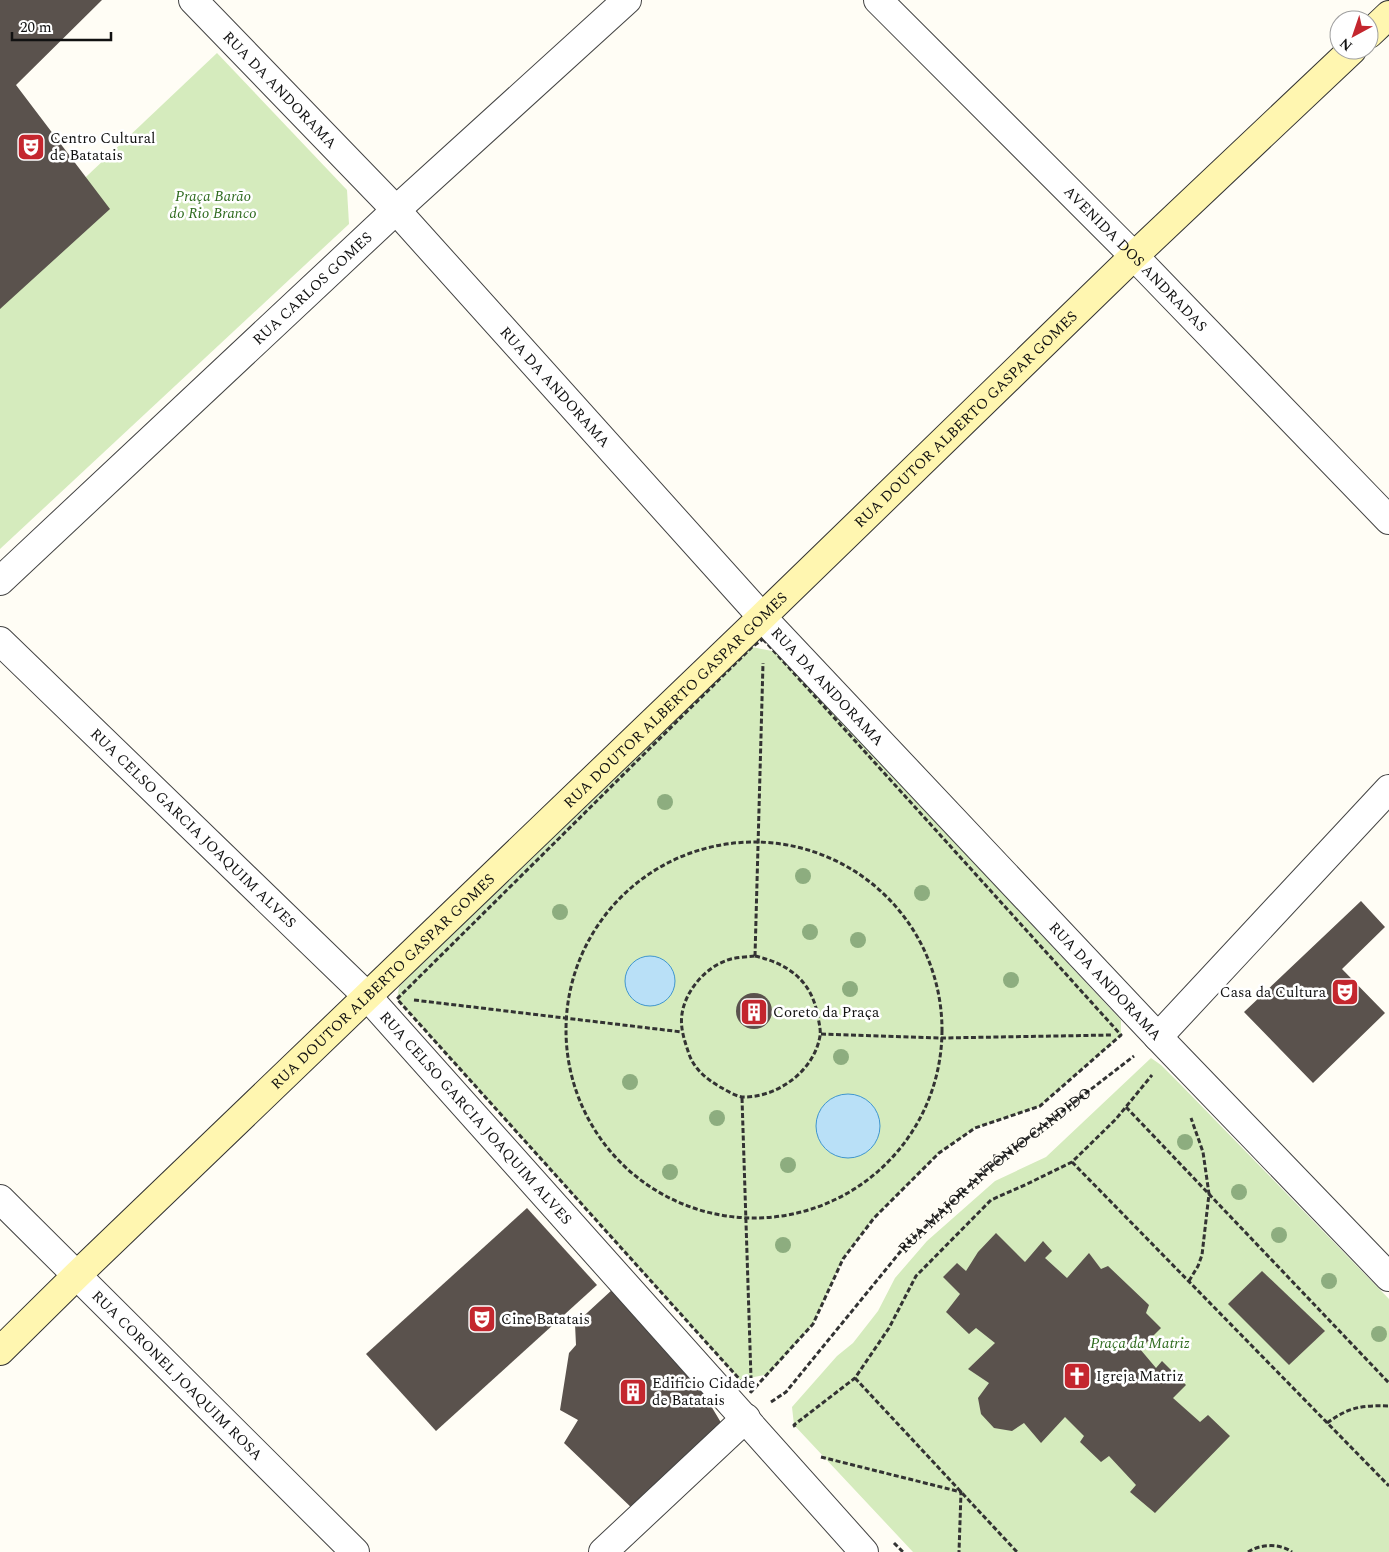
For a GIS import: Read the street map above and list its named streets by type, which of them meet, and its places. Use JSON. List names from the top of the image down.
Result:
{
  "streets": {
    "main road": ["RUA DOUTOR ALBERTO GASPAR GOMES"],
    "street": [
      "RUA DA ANDORAMA",
      "AVENIDA DOS ANDRADAS",
      "RUA CARLOS GOMES",
      "RUA CELSO GARCIA JOAQUIM ALVES",
      "RUA CORONEL JOAQUIM ROSA"
    ],
    "path": ["RUA MAJOR ANTÔNIO CANDIDO"]
  },
  "crossings": [
    ["RUA DA ANDORAMA", "RUA CARLOS GOMES"],
    ["RUA DA ANDORAMA", "RUA DOUTOR ALBERTO GASPAR GOMES"],
    ["RUA DA ANDORAMA", "RUA MAJOR ANTÔNIO CANDIDO"],
    ["AVENIDA DOS ANDRADAS", "RUA DOUTOR ALBERTO GASPAR GOMES"],
    ["RUA DOUTOR ALBERTO GASPAR GOMES", "RUA CELSO GARCIA JOAQUIM ALVES"],
    ["RUA DOUTOR ALBERTO GASPAR GOMES", "RUA CORONEL JOAQUIM ROSA"],
    ["RUA CELSO GARCIA JOAQUIM ALVES", "RUA MAJOR ANTÔNIO CANDIDO"]
  ],
  "parks": ["Praça Barão do Rio Branco", "Praça da Matriz"],
  "places": {
    "theatre": ["Centro Cultural de Batatais", "Casa da Cultura", "Cine Batatais"],
    "building": ["Coreto da Praça", "Edificio Cidade de Batatais"],
    "church": ["Igreja Matriz"]
  },
  "scale_bar": "20 m",
  "north": "bottom left"
}
